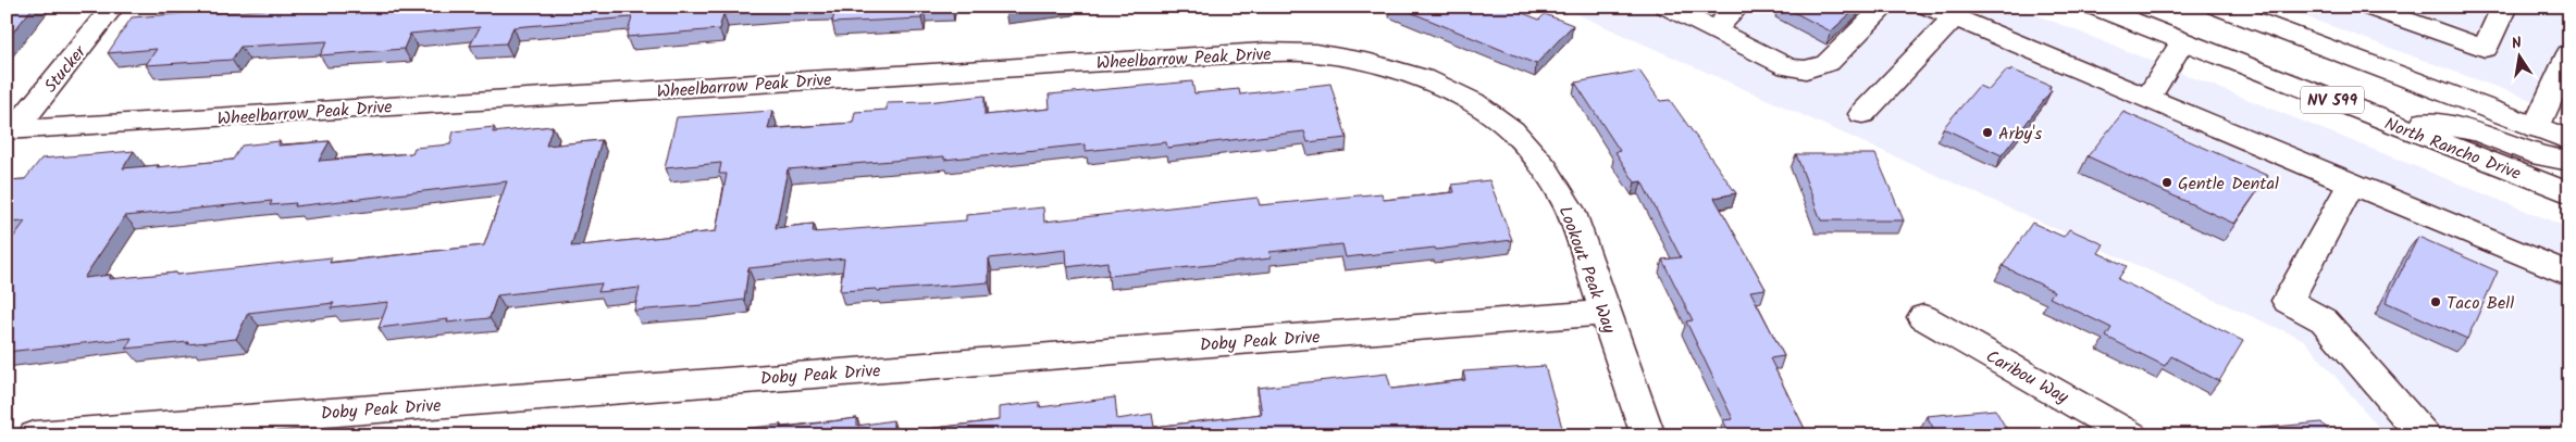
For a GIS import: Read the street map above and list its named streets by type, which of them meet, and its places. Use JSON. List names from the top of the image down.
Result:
{
  "streets": {
    "street": [
      "Wheelbarrow Peak Drive",
      "Stucker",
      "NV 599",
      "North Rancho Drive",
      "Lookout Peak Way",
      "Doby Peak Drive",
      "Caribou Way"
    ]
  },
  "crossings": [
    ["Wheelbarrow Peak Drive", "Stucker"],
    ["Wheelbarrow Peak Drive", "Lookout Peak Way"],
    ["Lookout Peak Way", "Doby Peak Drive"]
  ],
  "places": ["Arby's", "Gentle Dental", "Taco Bell"],
  "north": "top"
}
